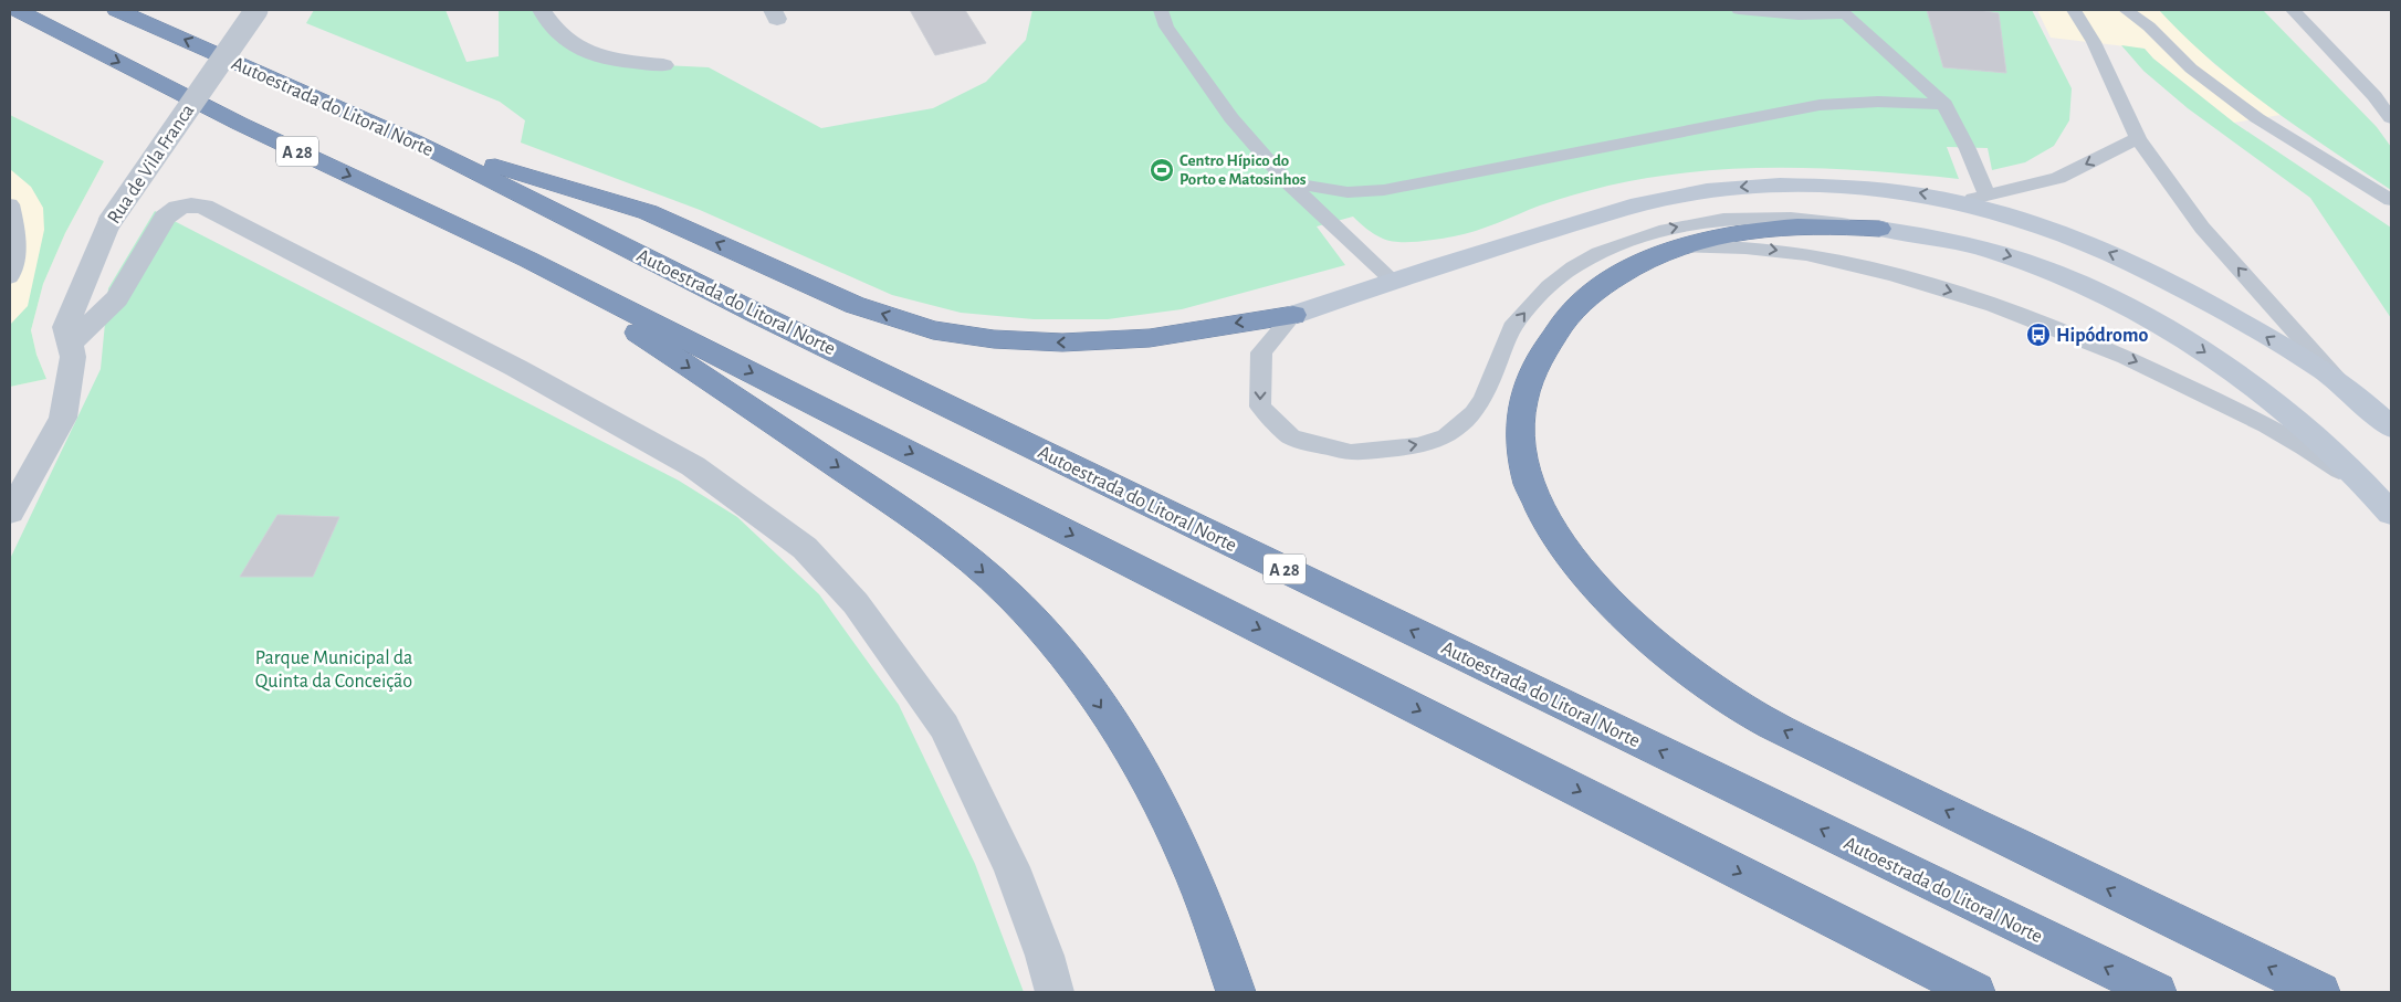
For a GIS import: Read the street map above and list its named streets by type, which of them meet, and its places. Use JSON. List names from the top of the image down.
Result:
{
  "streets": {
    "highway": ["Autoestrada do Litoral Norte", "A 28"],
    "street": ["Rua de Vila Franca"]
  },
  "parks": ["Parque Municipal da Quinta da Conceição"],
  "places": {
    "sports": ["Centro Hípico do Porto e Matosinhos"],
    "bus stop": ["Hipódromo"]
  }
}
